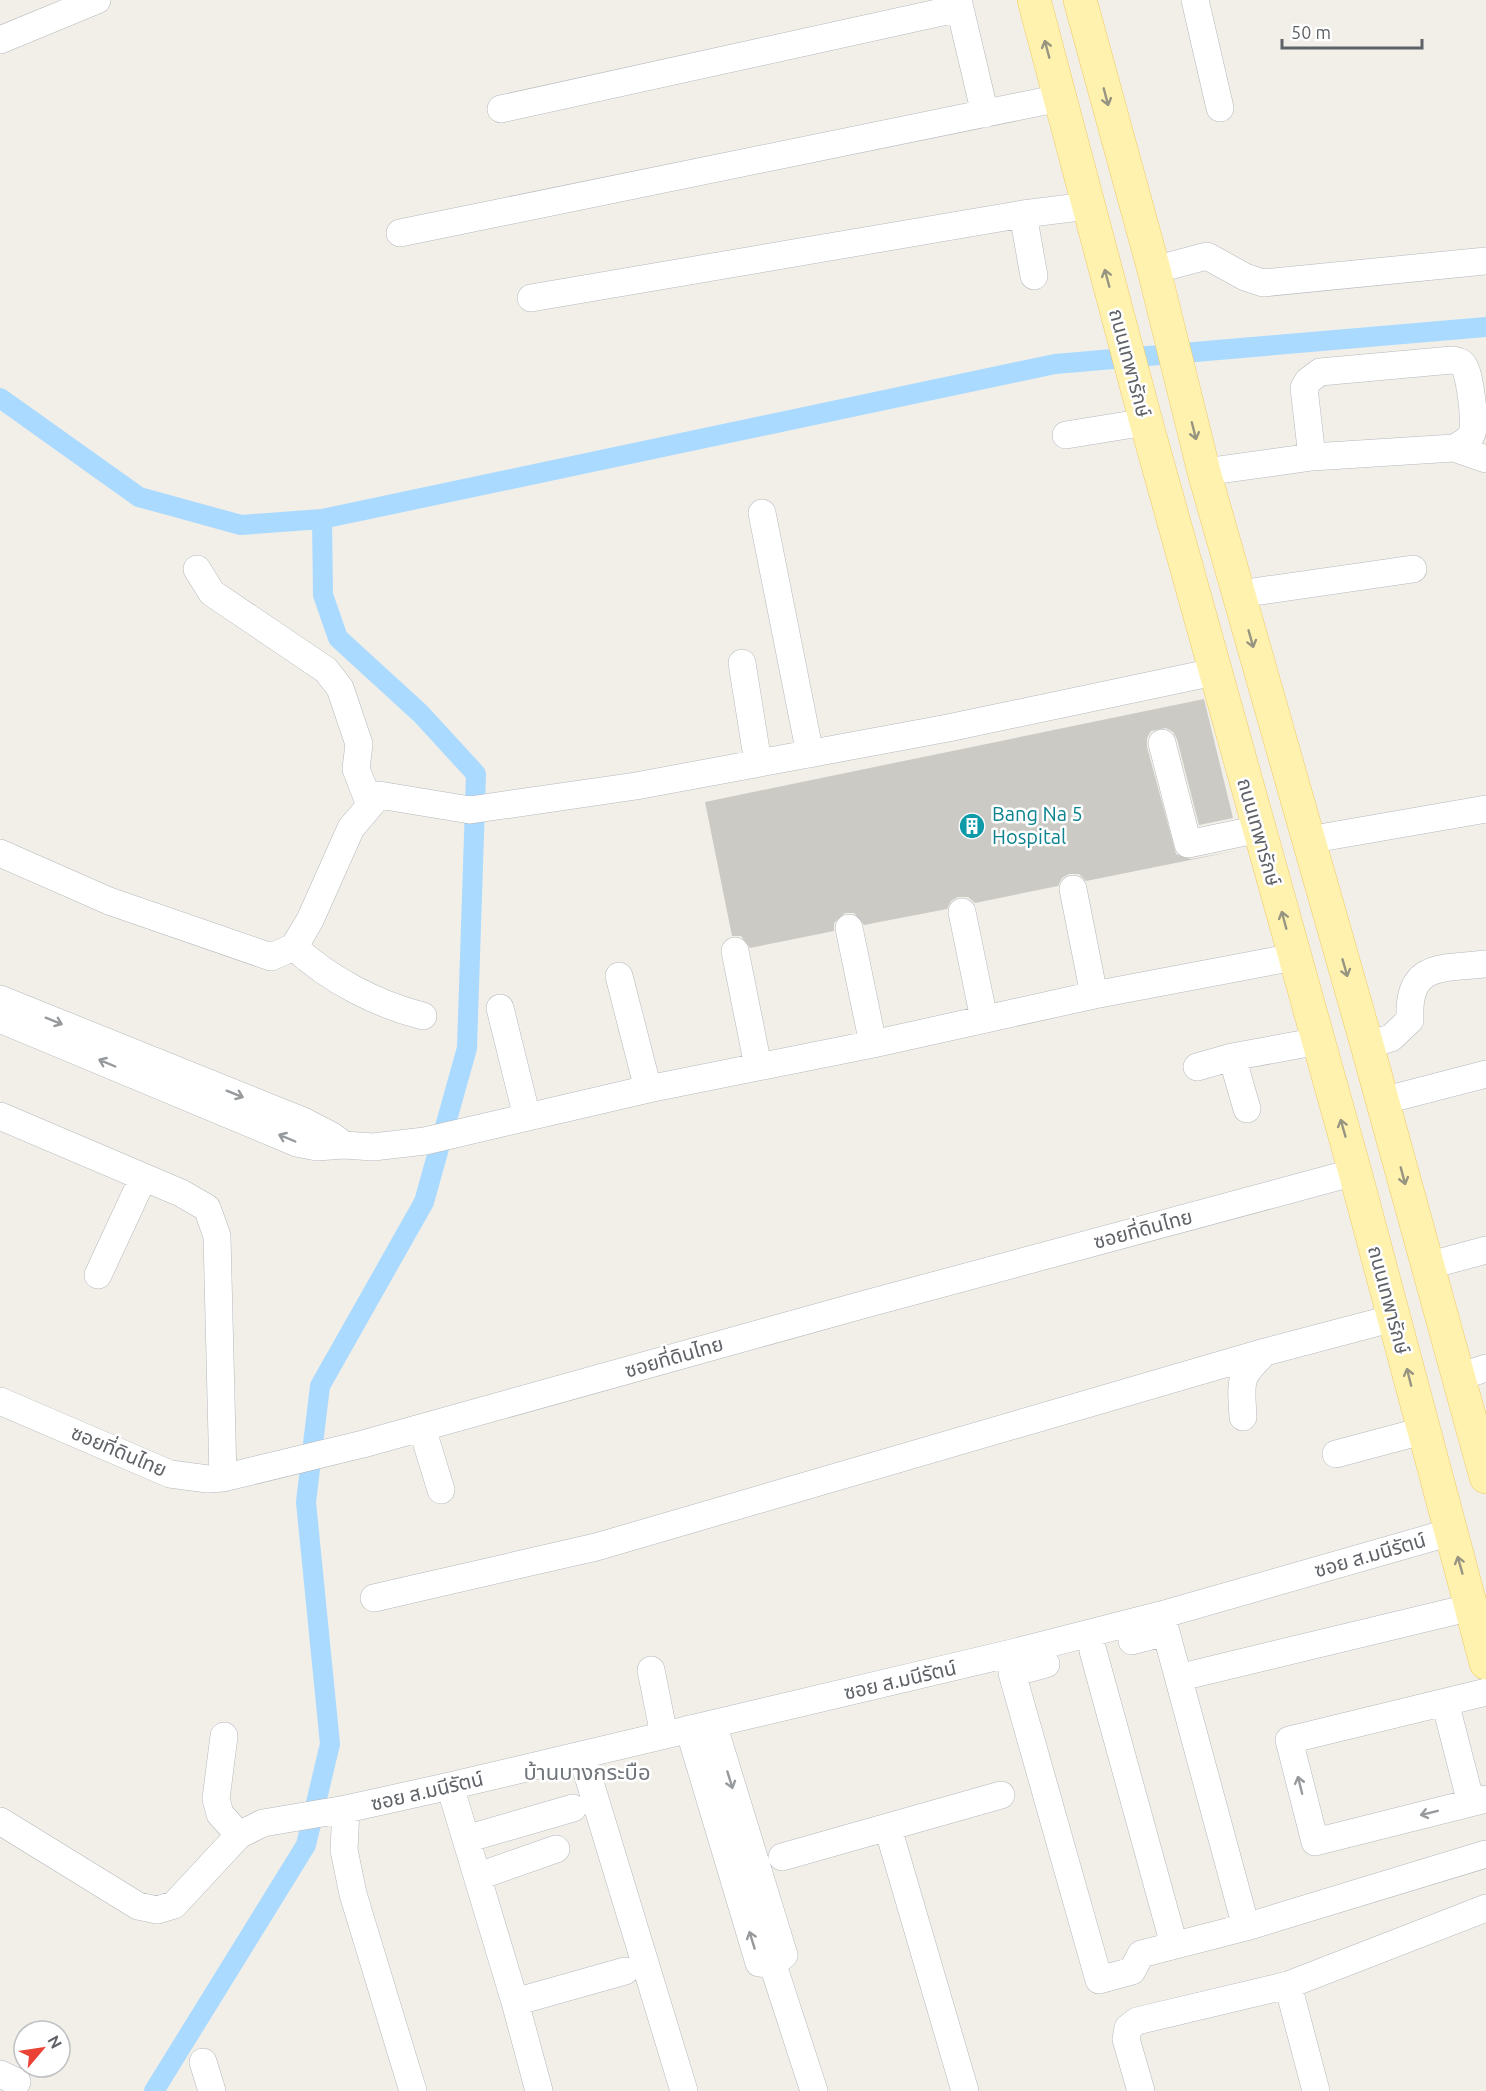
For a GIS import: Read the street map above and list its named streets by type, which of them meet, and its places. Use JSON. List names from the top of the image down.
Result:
{
  "streets": {
    "main road": ["ถนนเทพารักษ์"],
    "street": ["ซอยที่ดินไทย", "ซอย ส.มนีรัตน์"]
  },
  "crossings": [
    ["ถนนเทพารักษ์", "ซอยที่ดินไทย"],
    ["ถนนเทพารักษ์", "ซอย ส.มนีรัตน์"]
  ],
  "districts": ["บ้านบางกระบือ"],
  "places": {
    "building": ["Bang Na 5 Hospital"]
  },
  "scale_bar": "50 m",
  "north": "top right"
}
